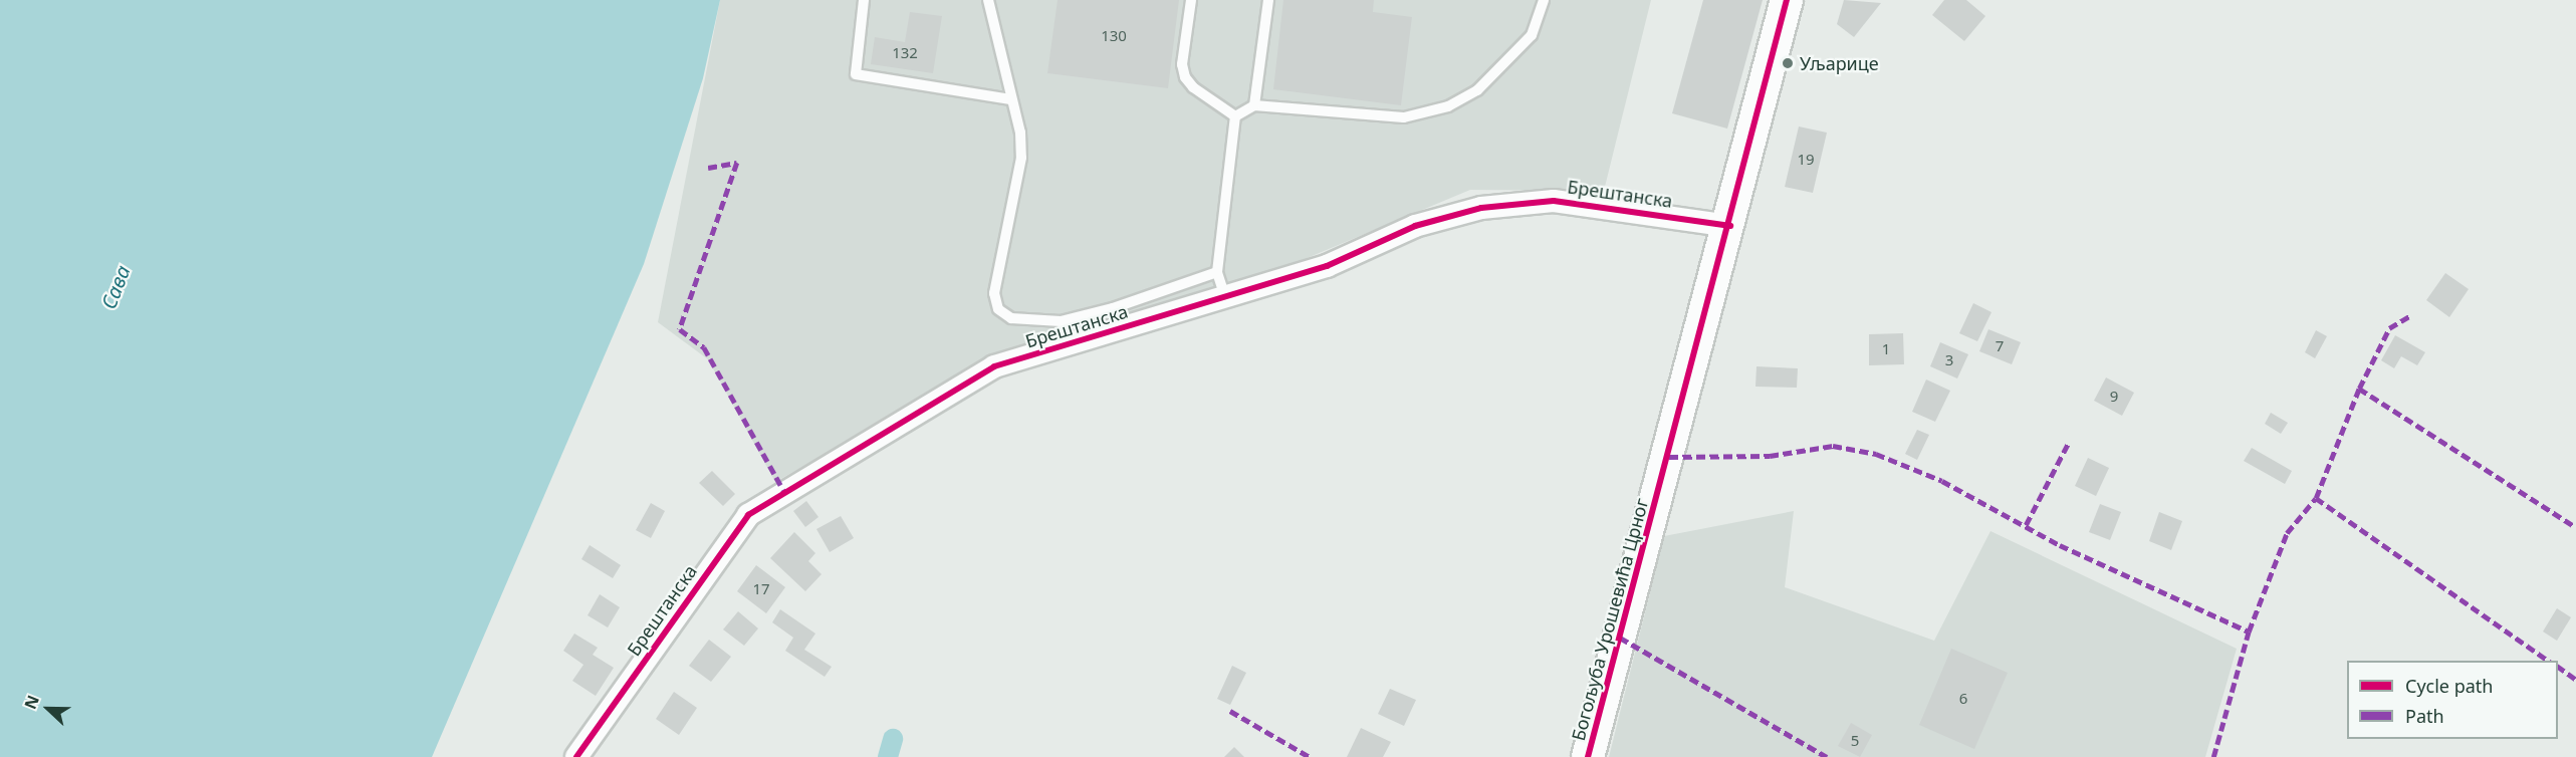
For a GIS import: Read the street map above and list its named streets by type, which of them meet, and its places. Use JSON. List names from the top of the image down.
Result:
{
  "streets": {
    "street": ["Брештанска", "Богољуба Урошевића Црног"]
  },
  "crossings": [
    ["Брештанска", "Богољуба Урошевића Црног"]
  ],
  "water": ["Сава"],
  "places": ["Уљарице"],
  "house_numbers": [
    "130",
    "132",
    "19",
    "7",
    "1",
    "3",
    "9",
    "17",
    "6",
    "5"
  ],
  "legend": ["Cycle path", "Path"],
  "north": "left"
}
